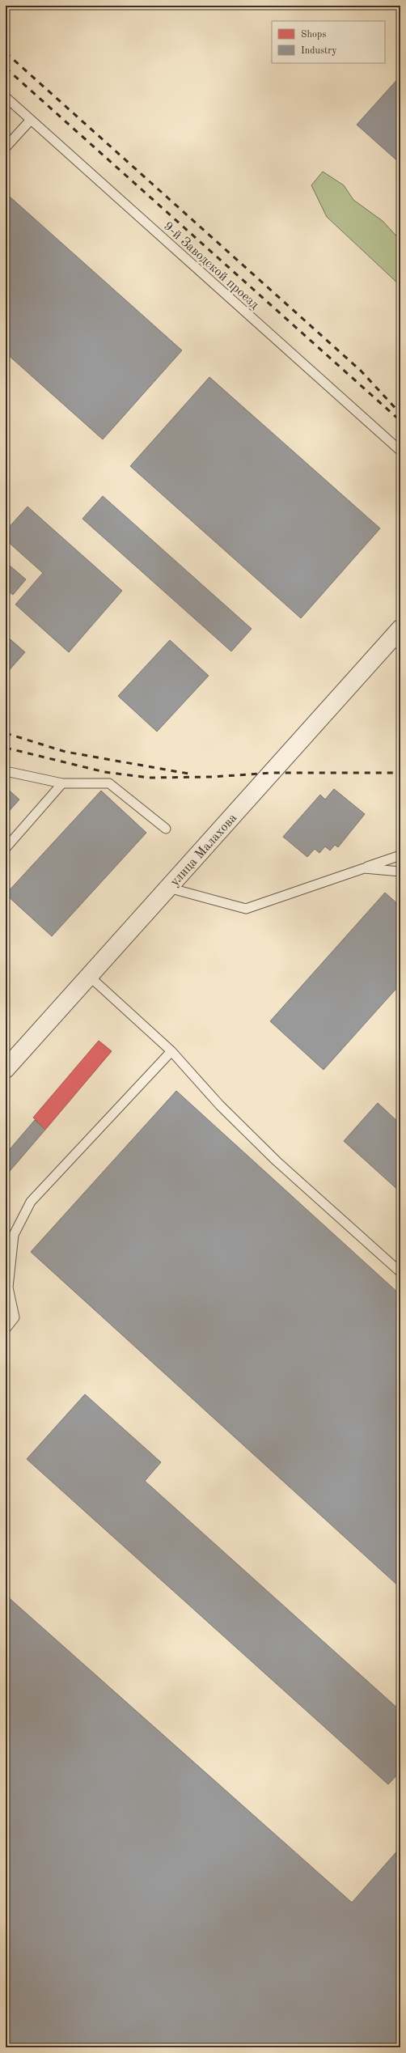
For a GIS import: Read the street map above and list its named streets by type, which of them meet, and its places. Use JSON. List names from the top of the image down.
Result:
{
  "streets": {
    "street": ["улица Малахова"],
    "lane": ["9-й Заводской проезд"]
  },
  "legend": ["Shops", "Industry"]
}
